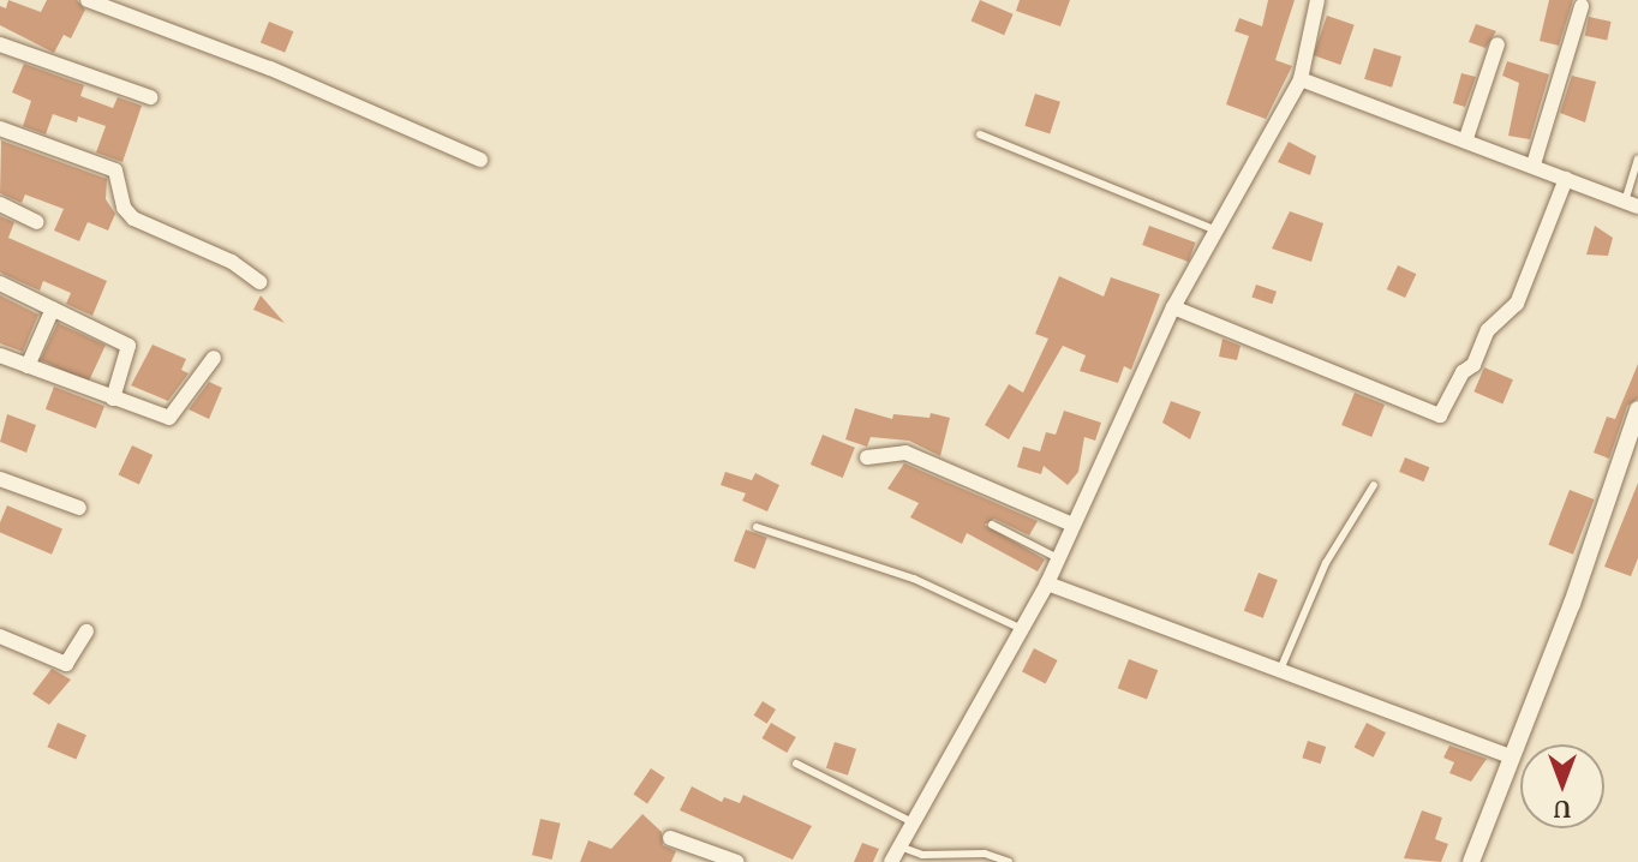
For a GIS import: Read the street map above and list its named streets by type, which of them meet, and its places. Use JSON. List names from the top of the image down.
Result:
{
  "north": "bottom"
}
